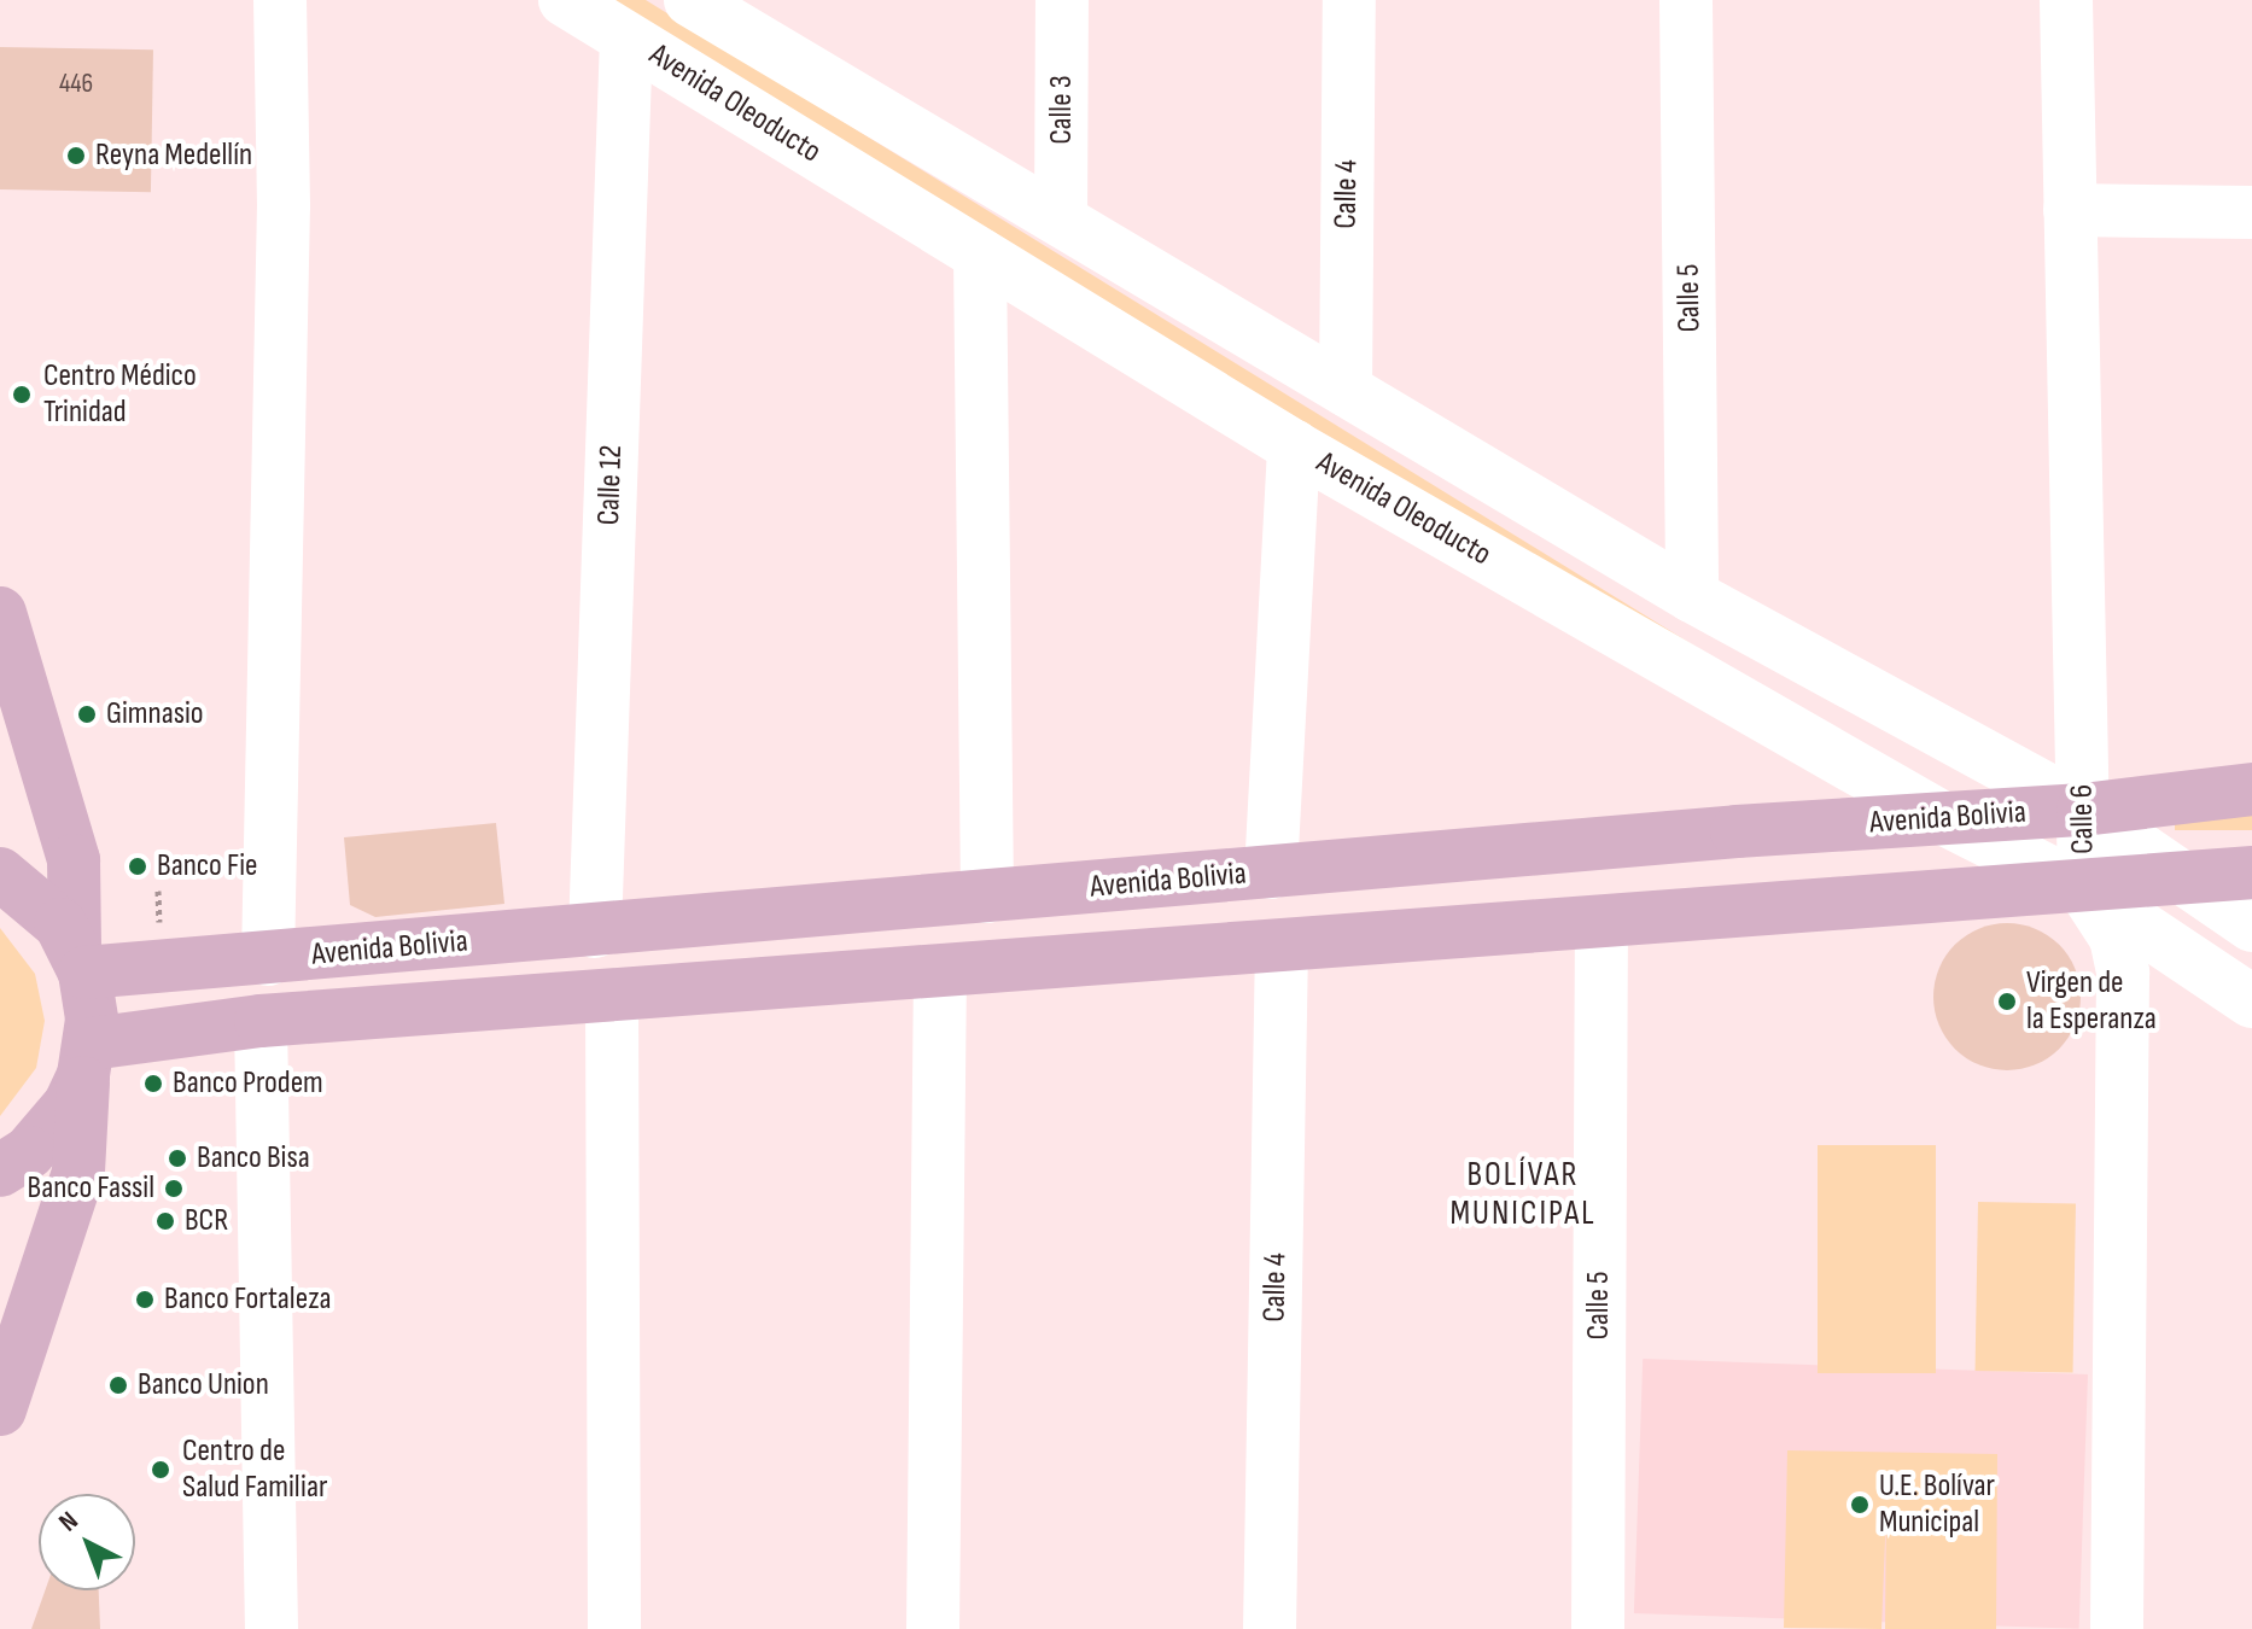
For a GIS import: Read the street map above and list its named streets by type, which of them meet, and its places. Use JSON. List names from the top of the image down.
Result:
{
  "streets": {
    "main road": ["Avenida Bolivia"],
    "street": [
      "Avenida Oleoducto",
      "Calle 3",
      "Calle 4",
      "Calle 5",
      "Calle 12",
      "Calle 6"
    ]
  },
  "crossings": [
    ["Avenida Oleoducto", "Calle 3"],
    ["Avenida Oleoducto", "Calle 4"],
    ["Avenida Oleoducto", "Calle 5"],
    ["Avenida Oleoducto", "Calle 12"],
    ["Avenida Oleoducto", "Avenida Bolivia"],
    ["Avenida Oleoducto", "Calle 6"],
    ["Calle 4", "Avenida Bolivia"],
    ["Calle 5", "Avenida Bolivia"],
    ["Calle 12", "Avenida Bolivia"],
    ["Avenida Bolivia", "Calle 6"]
  ],
  "districts": ["BOLÍVAR MUNICIPAL"],
  "places": [
    "Reyna Medellín",
    "Centro Médico Trinidad",
    "Gimnasio",
    "Banco Fie",
    "Virgen de la Esperanza",
    "Banco Prodem",
    "Banco Bisa",
    "Banco Fassil",
    "BCR",
    "Banco Fortaleza",
    "Banco Union",
    "Centro de Salud Familiar",
    "U.E. Bolívar Municipal"
  ],
  "house_numbers": ["446"],
  "north": "top left"
}
